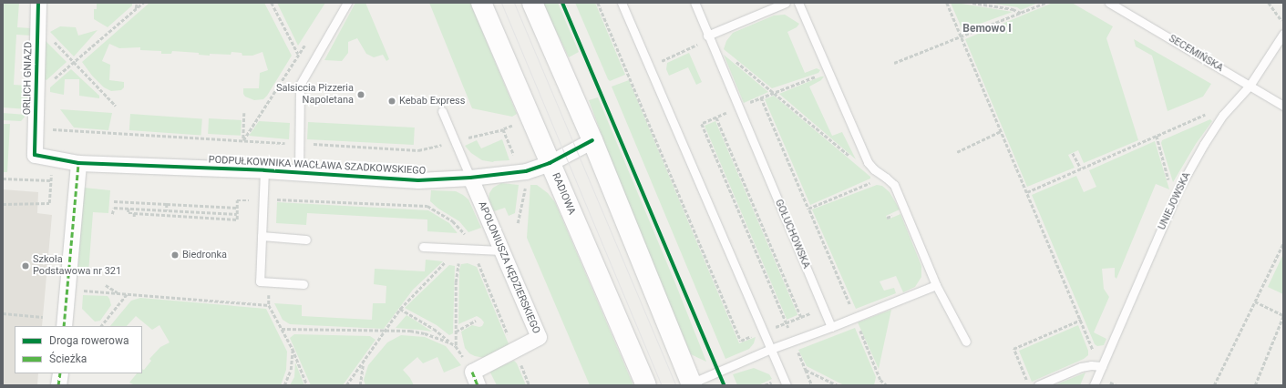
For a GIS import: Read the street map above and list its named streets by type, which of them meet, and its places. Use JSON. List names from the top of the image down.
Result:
{
  "streets": {
    "street": [
      "ORLICH GNIAZD",
      "PODPUŁKOWNIKA WACŁAWA SZADKOWSKIEGO",
      "RADIOWA",
      "APOLONIUSZA KĘDZIERSKIEGO"
    ],
    "lane": ["SECEMIŃSKA", "UNIEJOWSKA", "GOŁUCHOWSKA"]
  },
  "crossings": [
    ["SECEMIŃSKA", "UNIEJOWSKA"],
    ["ORLICH GNIAZD", "PODPUŁKOWNIKA WACŁAWA SZADKOWSKIEGO"],
    ["PODPUŁKOWNIKA WACŁAWA SZADKOWSKIEGO", "RADIOWA"],
    ["PODPUŁKOWNIKA WACŁAWA SZADKOWSKIEGO", "APOLONIUSZA KĘDZIERSKIEGO"]
  ],
  "districts": ["Bemowo I"],
  "places": [
    "Salsiccia Pizzeria Napoletana",
    "Kebab Express",
    "Biedronka",
    "Szkoła Podstawowa nr 321"
  ],
  "legend": ["Droga rowerowa", "Ścieżka"]
}
